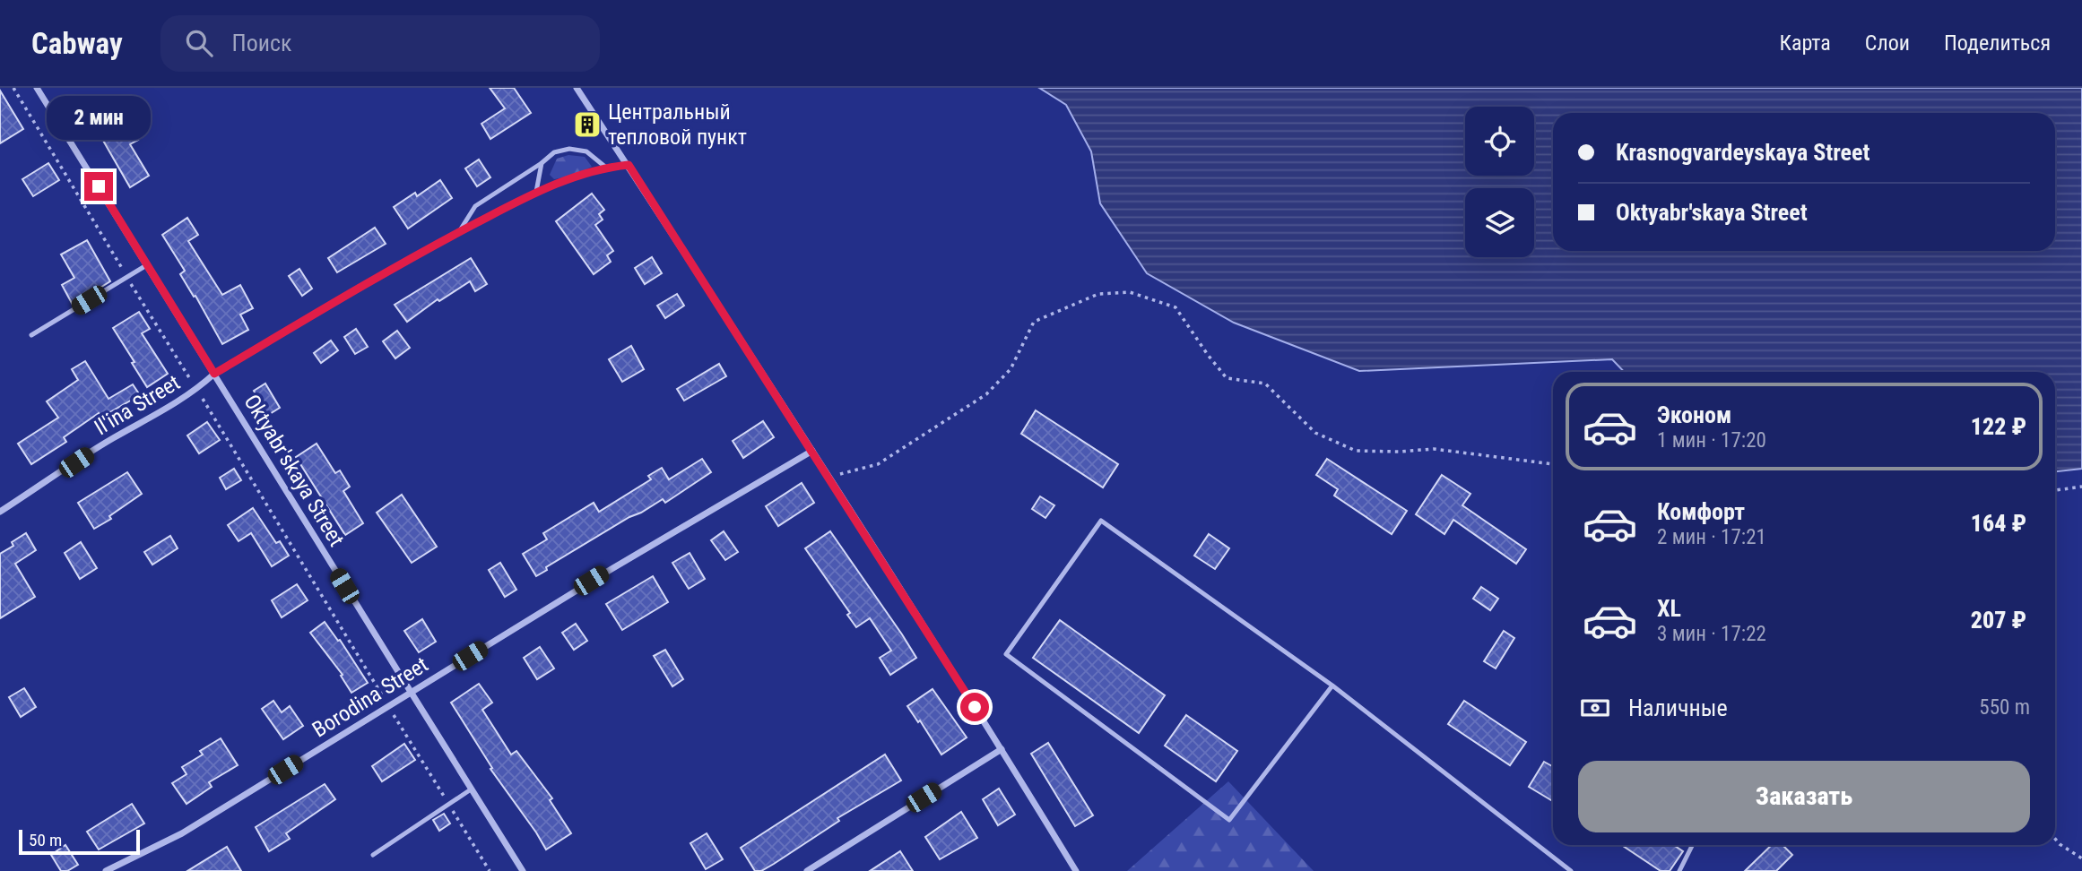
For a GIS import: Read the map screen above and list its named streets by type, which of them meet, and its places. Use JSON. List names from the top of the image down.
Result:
{
  "streets": {
    "street": ["Il'ina Street", "Oktyabr'skaya Street", "Borodina Street"]
  },
  "crossings": [
    ["Il'ina Street", "Oktyabr'skaya Street"],
    ["Oktyabr'skaya Street", "Borodina Street"]
  ],
  "places": {
    "building": ["Центральный тепловой пункт"]
  },
  "scale_bar": "50 m",
  "page": {
    "header": "Cabway",
    "search": "Поиск",
    "nav": ["Карта", "Слои", "Поделиться"],
    "bubble": "2 мин",
    "banner": ["Krasnogvardeyskaya Street", "Oktyabr'skaya Street"],
    "list": [
      {
        "name": "Эконом",
        "note": "1 мин · 17:20",
        "value": "122 ₽"
      },
      {
        "name": "Комфорт",
        "note": "2 мин · 17:21",
        "value": "164 ₽"
      },
      {
        "name": "XL",
        "note": "3 мин · 17:22",
        "value": "207 ₽"
      }
    ],
    "pay": ["Наличные", "550 m"],
    "buttons": "Заказать",
    "scale": "50 m"
  }
}
